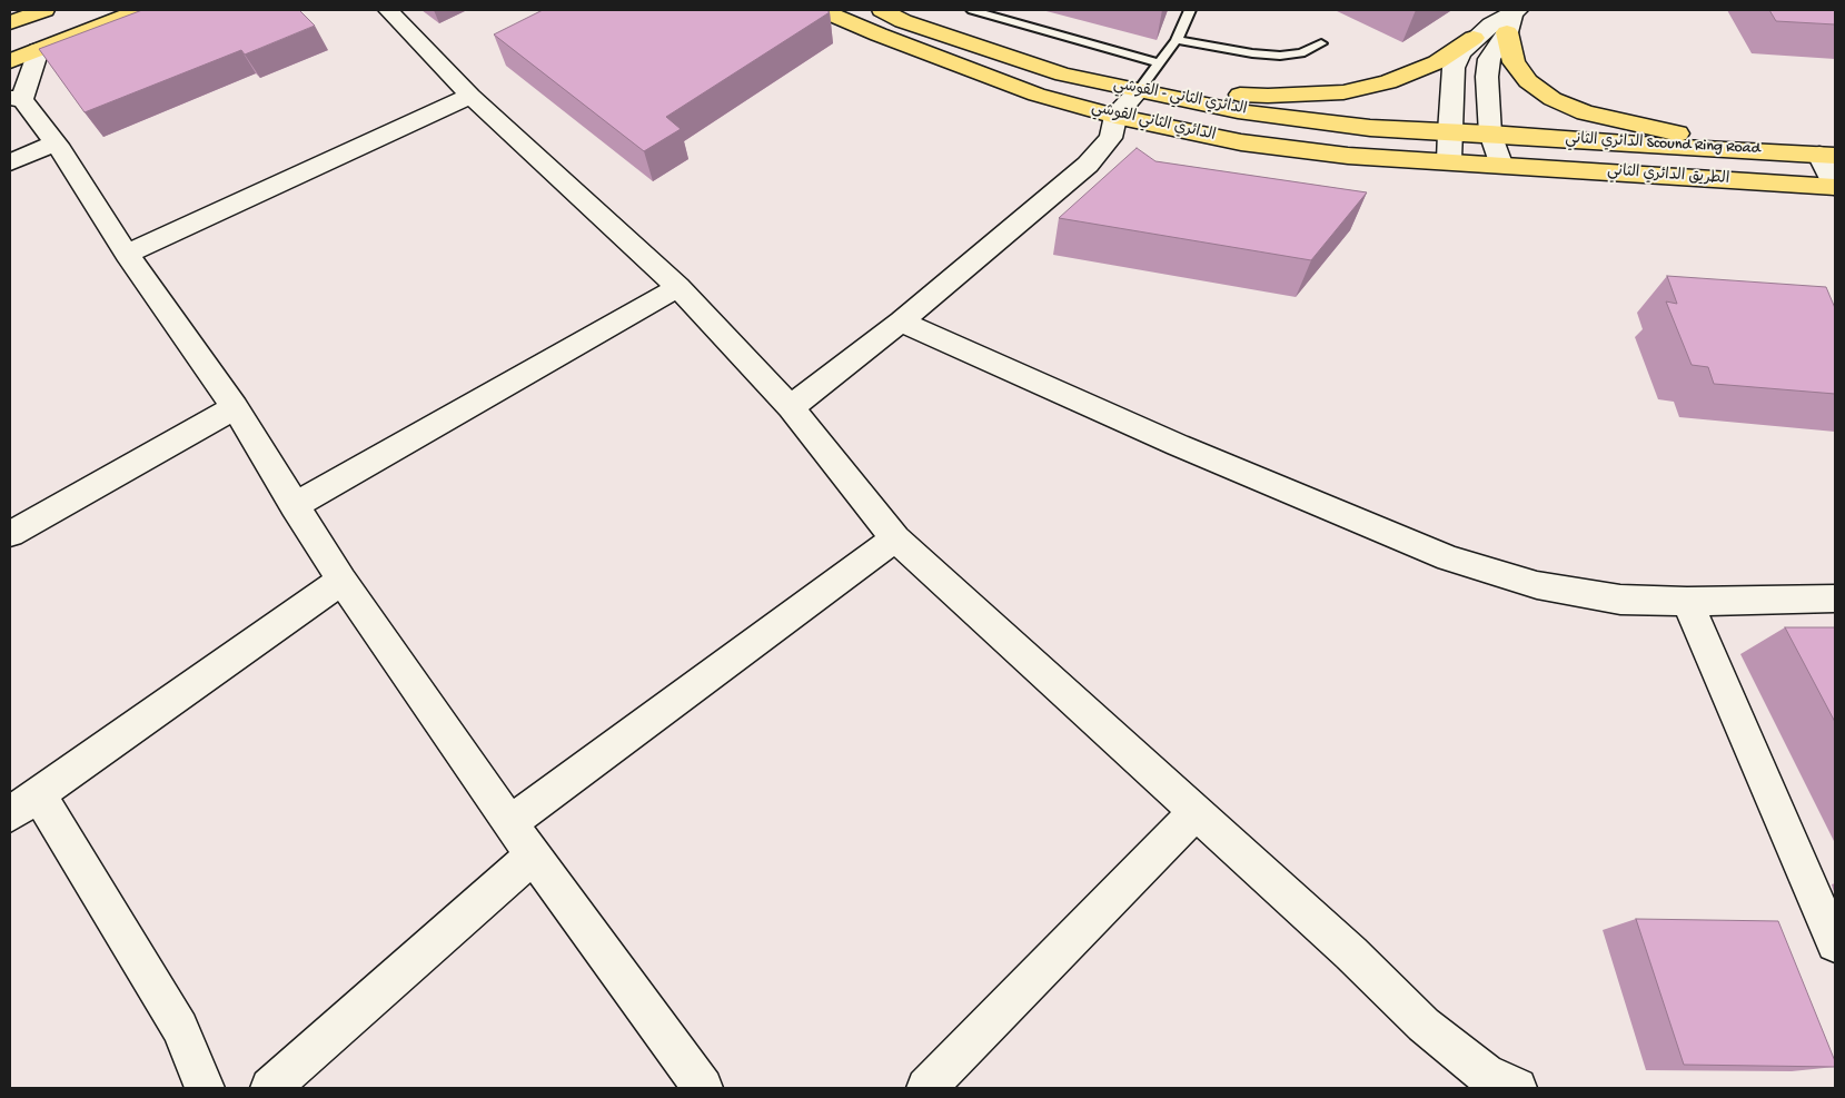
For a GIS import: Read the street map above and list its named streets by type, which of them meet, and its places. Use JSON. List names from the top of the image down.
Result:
{
  "streets": {
    "main road": [
      "الدائري الثاني - القوشي",
      "الدائري الثاني القوشي",
      "الدائري الثاني Scound Ring Road",
      "الطريق الدائري الثاني"
    ]
  },
  "crossings": [
    ["الدائري الثاني - القوشي", "الدائري الثاني Scound Ring Road"],
    ["الدائري الثاني القوشي", "الطريق الدائري الثاني"]
  ]
}
